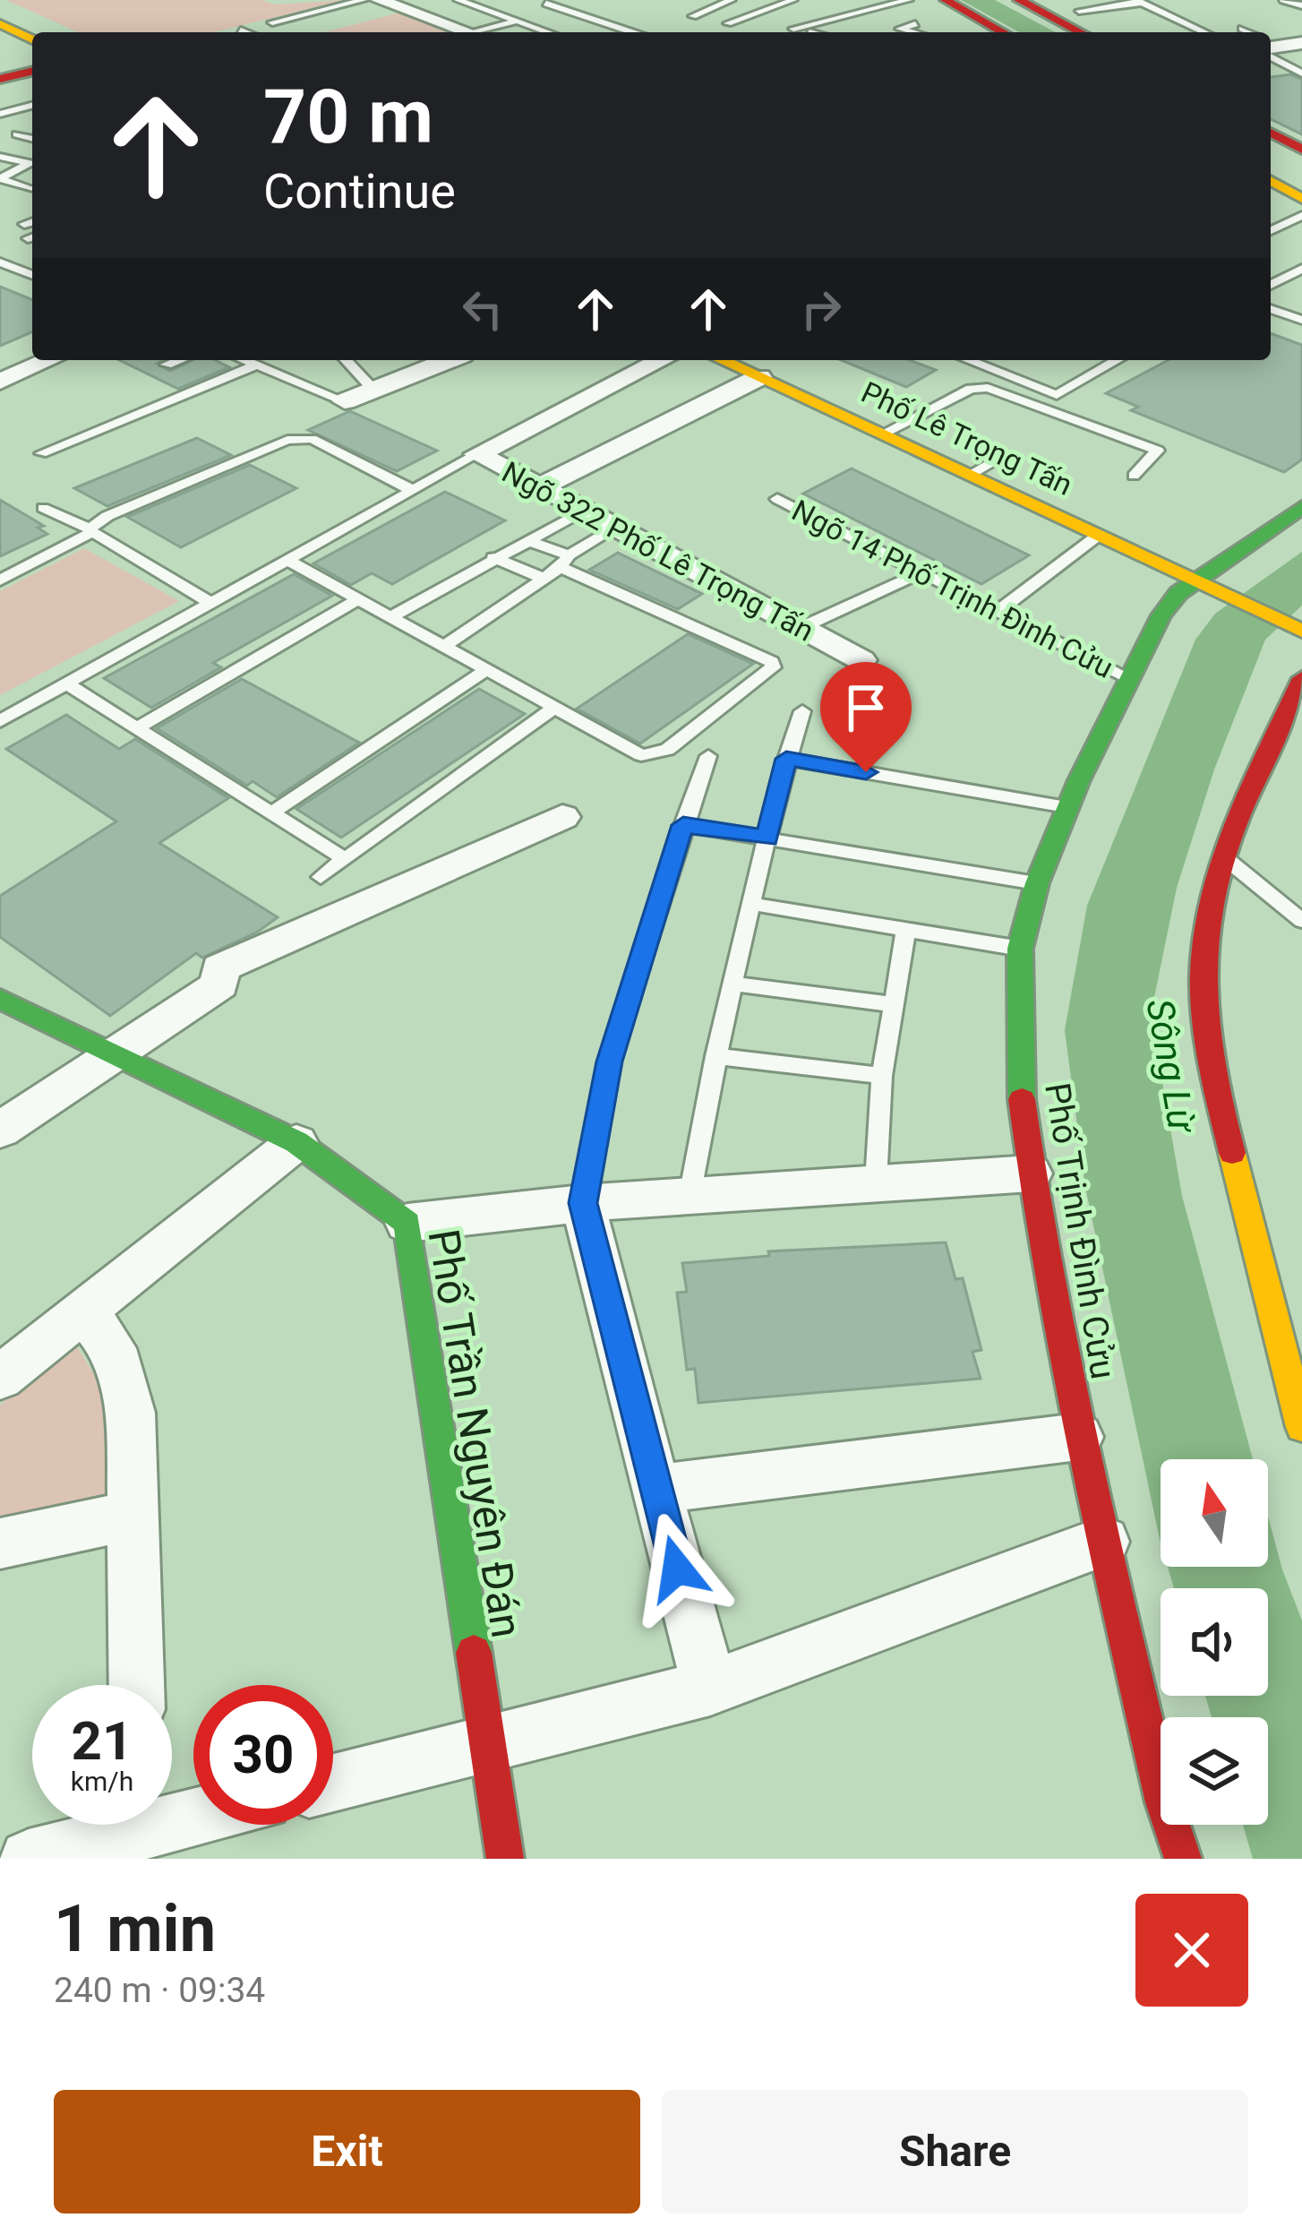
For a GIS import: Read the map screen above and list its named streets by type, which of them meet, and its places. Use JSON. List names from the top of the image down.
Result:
{
  "streets": {
    "main road": ["Phố Lê Trọng Tấn", "Phố Trịnh Đình Cửu", "Phố Trần Nguyên Đán"],
    "street": ["Ngõ 322 Phố Lê Trọng Tấn"],
    "lane": ["Ngõ 14 Phố Trịnh Đình Cửu"]
  },
  "crossings": [
    ["Phố Lê Trọng Tấn", "Phố Trịnh Đình Cửu"],
    ["Ngõ 14 Phố Trịnh Đình Cửu", "Phố Trịnh Đình Cửu"]
  ],
  "water": ["Sông Lừ"],
  "north": "top",
  "page": {
    "turn": ["70 m", "Continue"],
    "speed": "21 km/h",
    "limit": "30",
    "heading": ["1 min", "240 m · 09:34"],
    "buttons": ["Exit", "Share"]
  }
}
